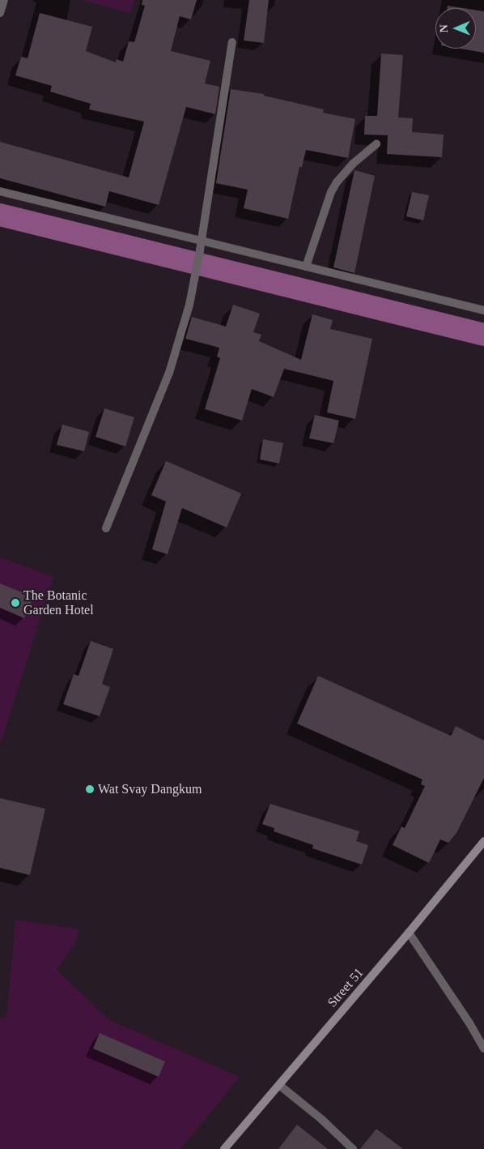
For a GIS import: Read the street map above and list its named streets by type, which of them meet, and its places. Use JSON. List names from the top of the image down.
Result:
{
  "streets": {
    "main road": ["Street 51"]
  },
  "places": ["The Botanic Garden Hotel", "Wat Svay Dangkum"],
  "north": "left"
}
